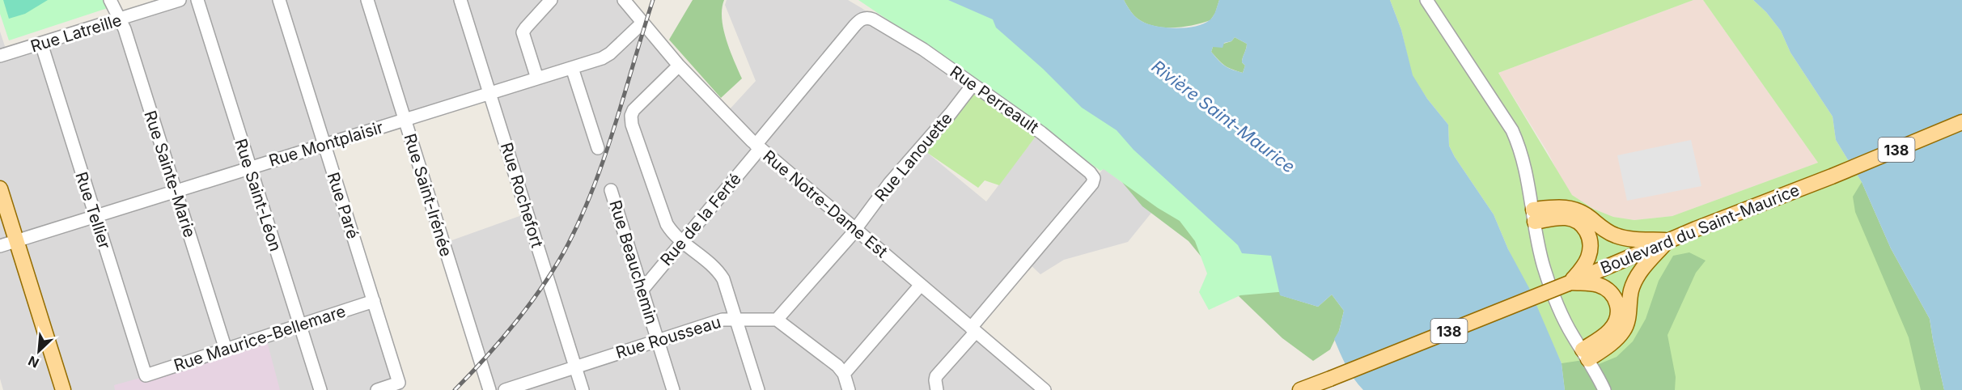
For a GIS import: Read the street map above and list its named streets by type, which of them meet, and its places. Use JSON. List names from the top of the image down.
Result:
{
  "streets": {
    "main road": ["138", "Boulevard du Saint-Maurice"],
    "street": [
      "Rue Latreille",
      "Rue Perreault",
      "Rue Montplaisir",
      "Rue Lanouette",
      "Rue Sainte-Marie",
      "Rue Saint-Léon",
      "Rue Saint-Irénée",
      "Rue Rochefort",
      "Rue Notre-Dame Est",
      "Rue Paré",
      "Rue Tellier",
      "Rue de la Ferté",
      "Rue Beauchemin",
      "Rue Rousseau",
      "Rue Maurice-Bellemare"
    ]
  },
  "crossings": [
    ["Rue Latreille", "Rue Sainte-Marie"],
    ["Rue Latreille", "Rue Tellier"],
    ["Rue Perreault", "Rue Lanouette"],
    ["Rue Perreault", "Rue Notre-Dame Est"],
    ["Rue Perreault", "Rue de la Ferté"],
    ["Rue Montplaisir", "Rue Sainte-Marie"],
    ["Rue Montplaisir", "Rue Saint-Léon"],
    ["Rue Montplaisir", "Rue Saint-Irénée"],
    ["Rue Montplaisir", "Rue Rochefort"],
    ["Rue Montplaisir", "Rue Notre-Dame Est"],
    ["Rue Montplaisir", "Rue Paré"],
    ["Rue Montplaisir", "Rue Tellier"],
    ["138", "Boulevard du Saint-Maurice"],
    ["Rue Lanouette", "Rue Notre-Dame Est"],
    ["Rue Sainte-Marie", "Rue Maurice-Bellemare"],
    ["Rue Saint-Léon", "Rue Maurice-Bellemare"],
    ["Rue Rochefort", "Rue Rousseau"],
    ["Rue Notre-Dame Est", "Rue de la Ferté"],
    ["Rue Paré", "Rue Maurice-Bellemare"],
    ["Rue Tellier", "Rue Maurice-Bellemare"],
    ["Rue de la Ferté", "Rue Beauchemin"],
    ["Rue Beauchemin", "Rue Rousseau"]
  ],
  "water": ["Rivière Saint-Maurice"],
  "north": "bottom left"
}
